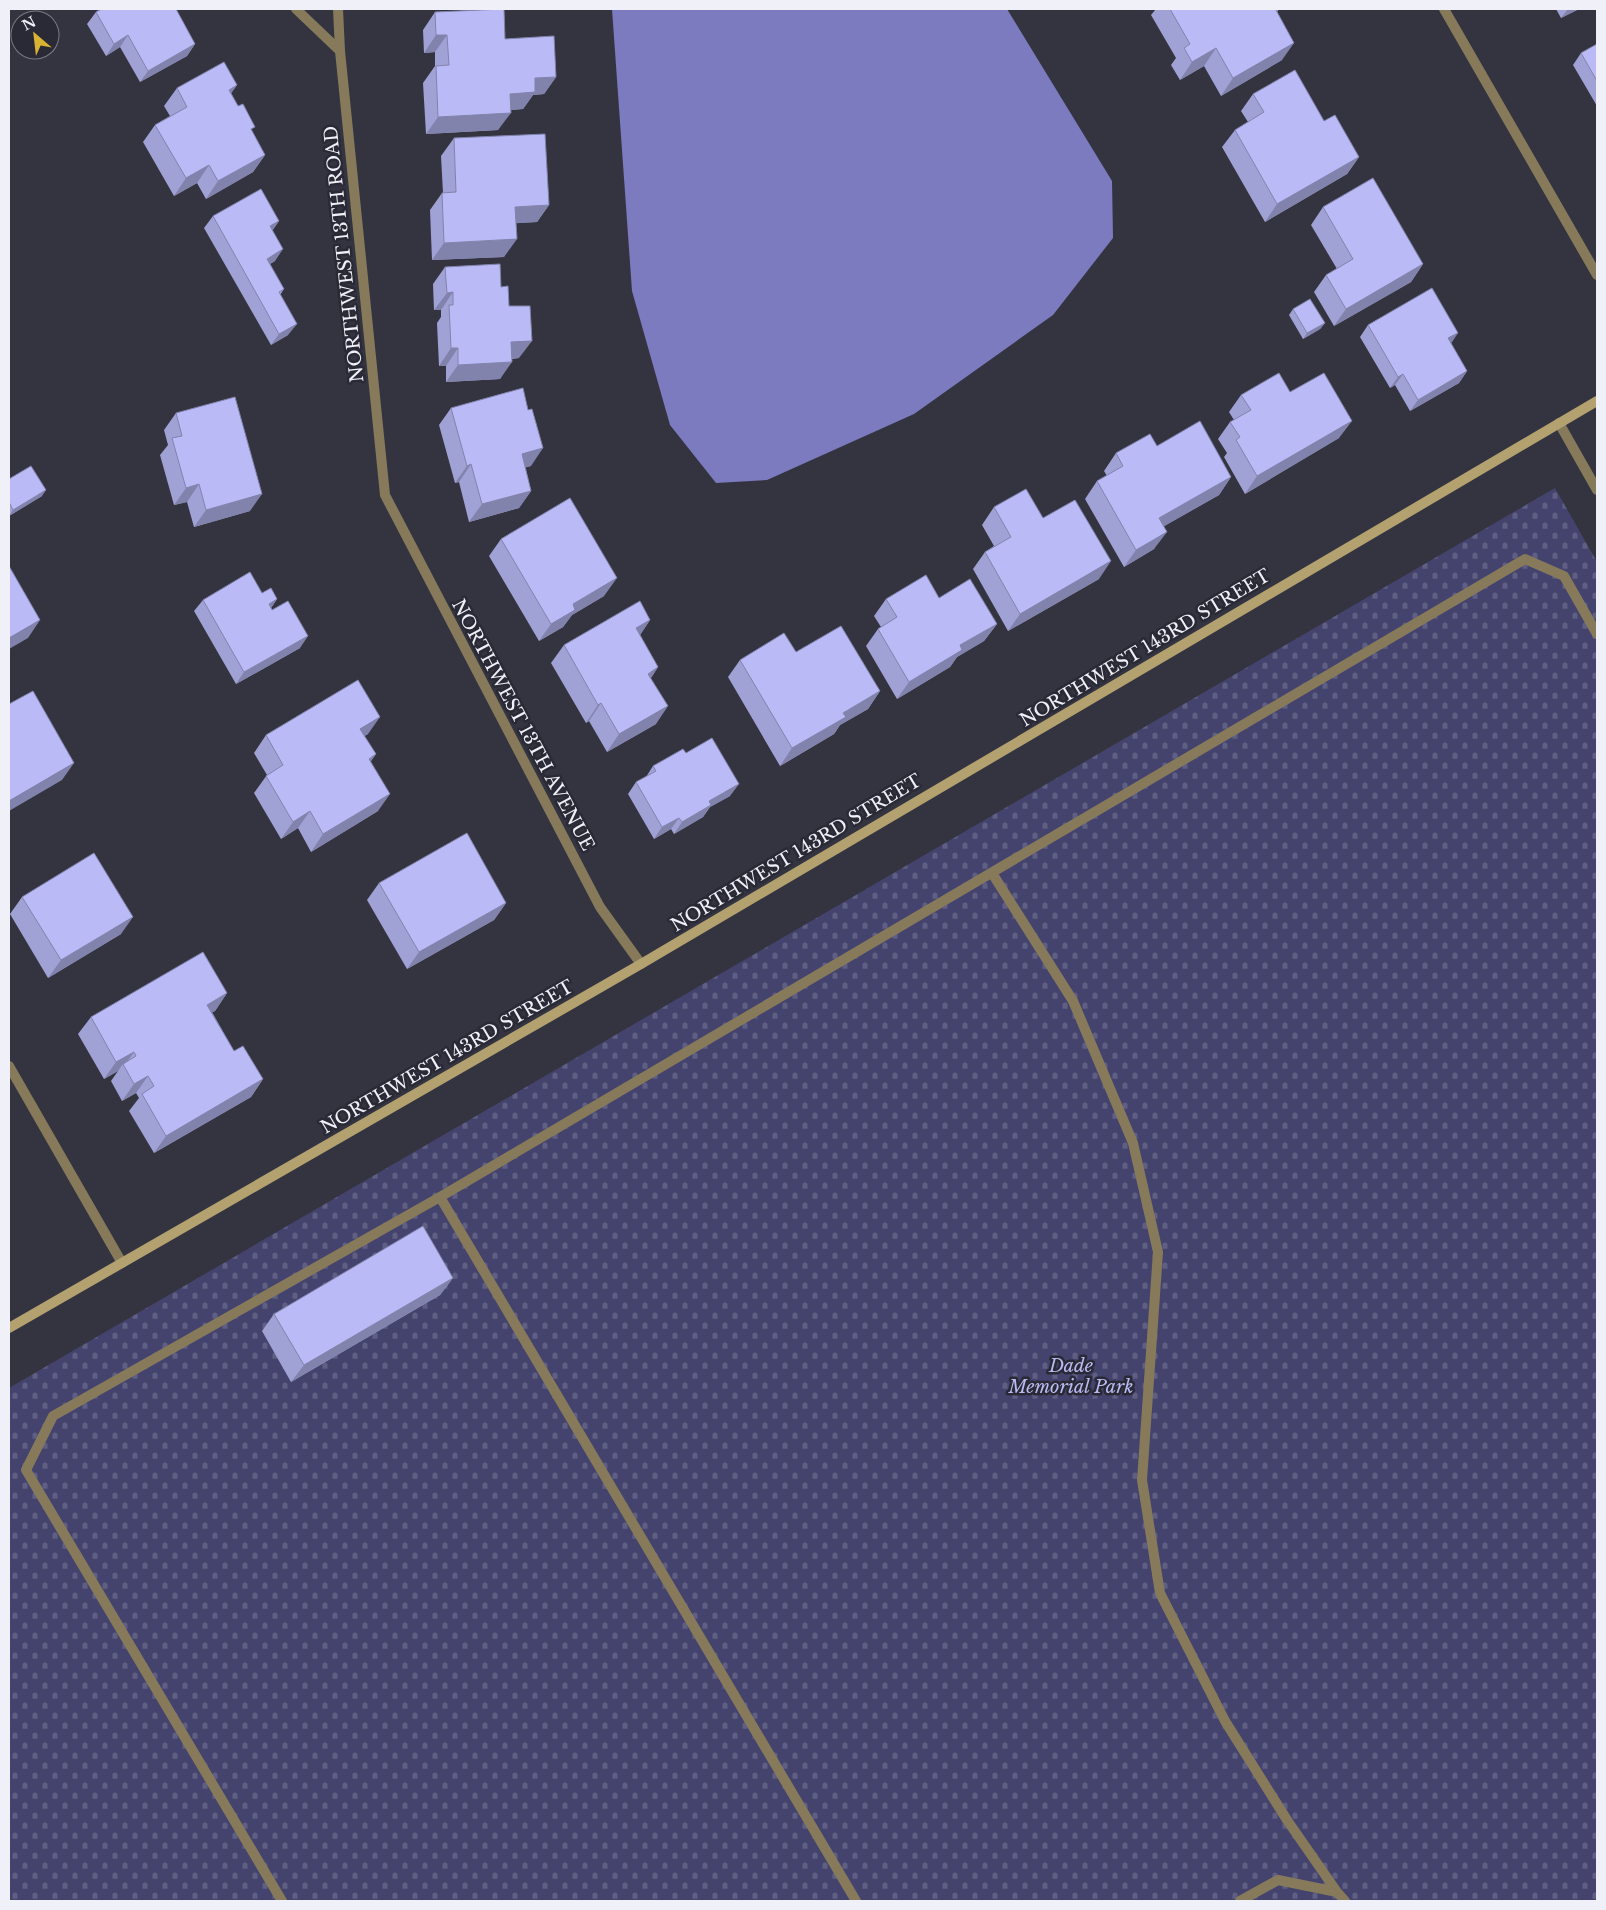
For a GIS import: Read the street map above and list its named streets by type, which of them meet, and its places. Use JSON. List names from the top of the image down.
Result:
{
  "streets": {
    "street": ["NORTHWEST 13TH ROAD", "NORTHWEST 143RD STREET", "NORTHWEST 13TH AVENUE"]
  },
  "crossings": [
    ["NORTHWEST 13TH ROAD", "NORTHWEST 13TH AVENUE"],
    ["NORTHWEST 143RD STREET", "NORTHWEST 13TH AVENUE"]
  ],
  "parks": ["Dade Memorial Park"],
  "north": "top left"
}
